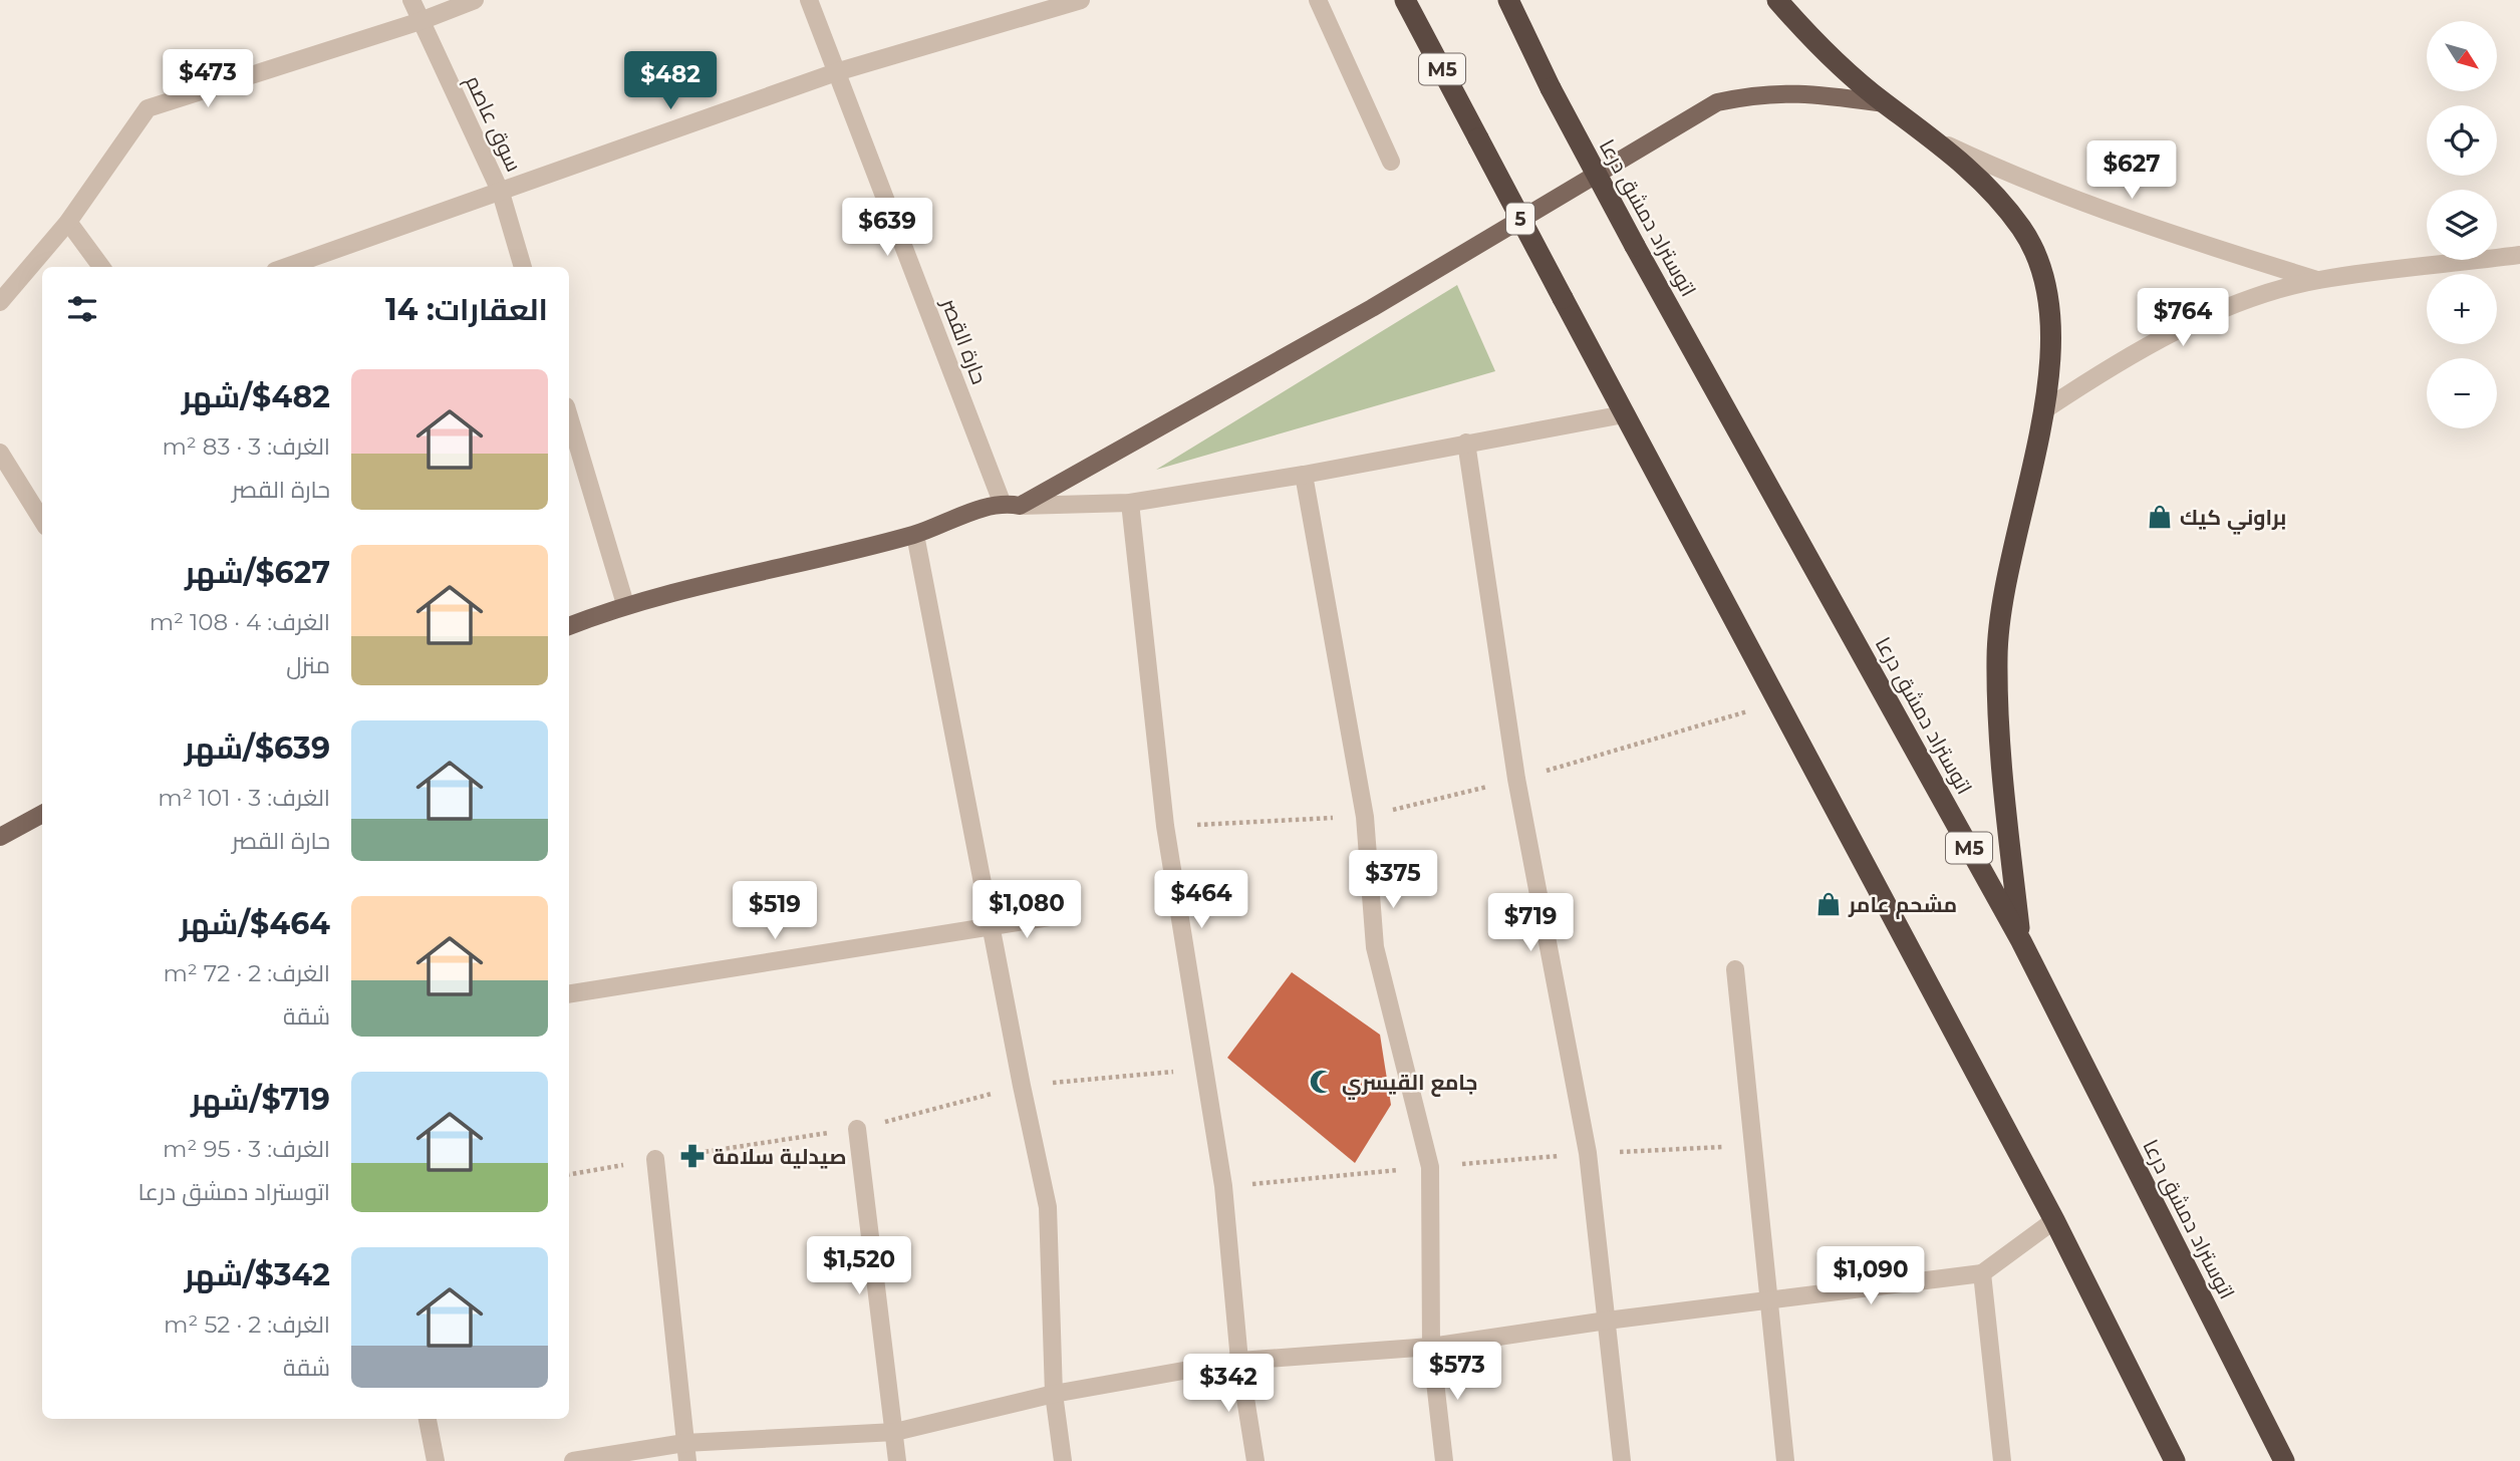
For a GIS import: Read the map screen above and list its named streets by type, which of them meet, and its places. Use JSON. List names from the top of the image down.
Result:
{
  "streets": {
    "highway": ["M5", "اتوستراد دمشق درعا", "5"],
    "street": ["سوق عاصم", "حارة القصر"]
  },
  "crossings": [
    ["M5", "5"]
  ],
  "places": {
    "shop": ["براوني كيك", "مشحم عامر"],
    "mosque": ["جامع القيسري"],
    "pharmacy": ["صيدلية سلامة"]
  },
  "north": "bottom right",
  "page": {
    "map_buttons": ["+", "−"],
    "price": [
      "$473",
      "$482",
      "$627",
      "$639",
      "$764",
      "$375",
      "$464",
      "$1,080",
      "$519",
      "$719",
      "$1,520",
      "$1,090",
      "$573",
      "$342"
    ],
    "heading": "العقارات: 14",
    "list": [
      {
        "name": "$482/شهر",
        "note": "الغرف: 3 · 83 m² · حارة القصر"
      },
      {
        "name": "$627/شهر",
        "note": "الغرف: 4 · 108 m² · منزل"
      },
      {
        "name": "$639/شهر",
        "note": "الغرف: 3 · 101 m² · حارة القصر"
      },
      {
        "name": "$464/شهر",
        "note": "الغرف: 2 · 72 m² · شقة"
      },
      {
        "name": "$719/شهر",
        "note": "الغرف: 3 · 95 m² · اتوستراد دمشق درعا"
      },
      {
        "name": "$342/شهر",
        "note": "الغرف: 2 · 52 m² · شقة"
      }
    ]
  }
}
